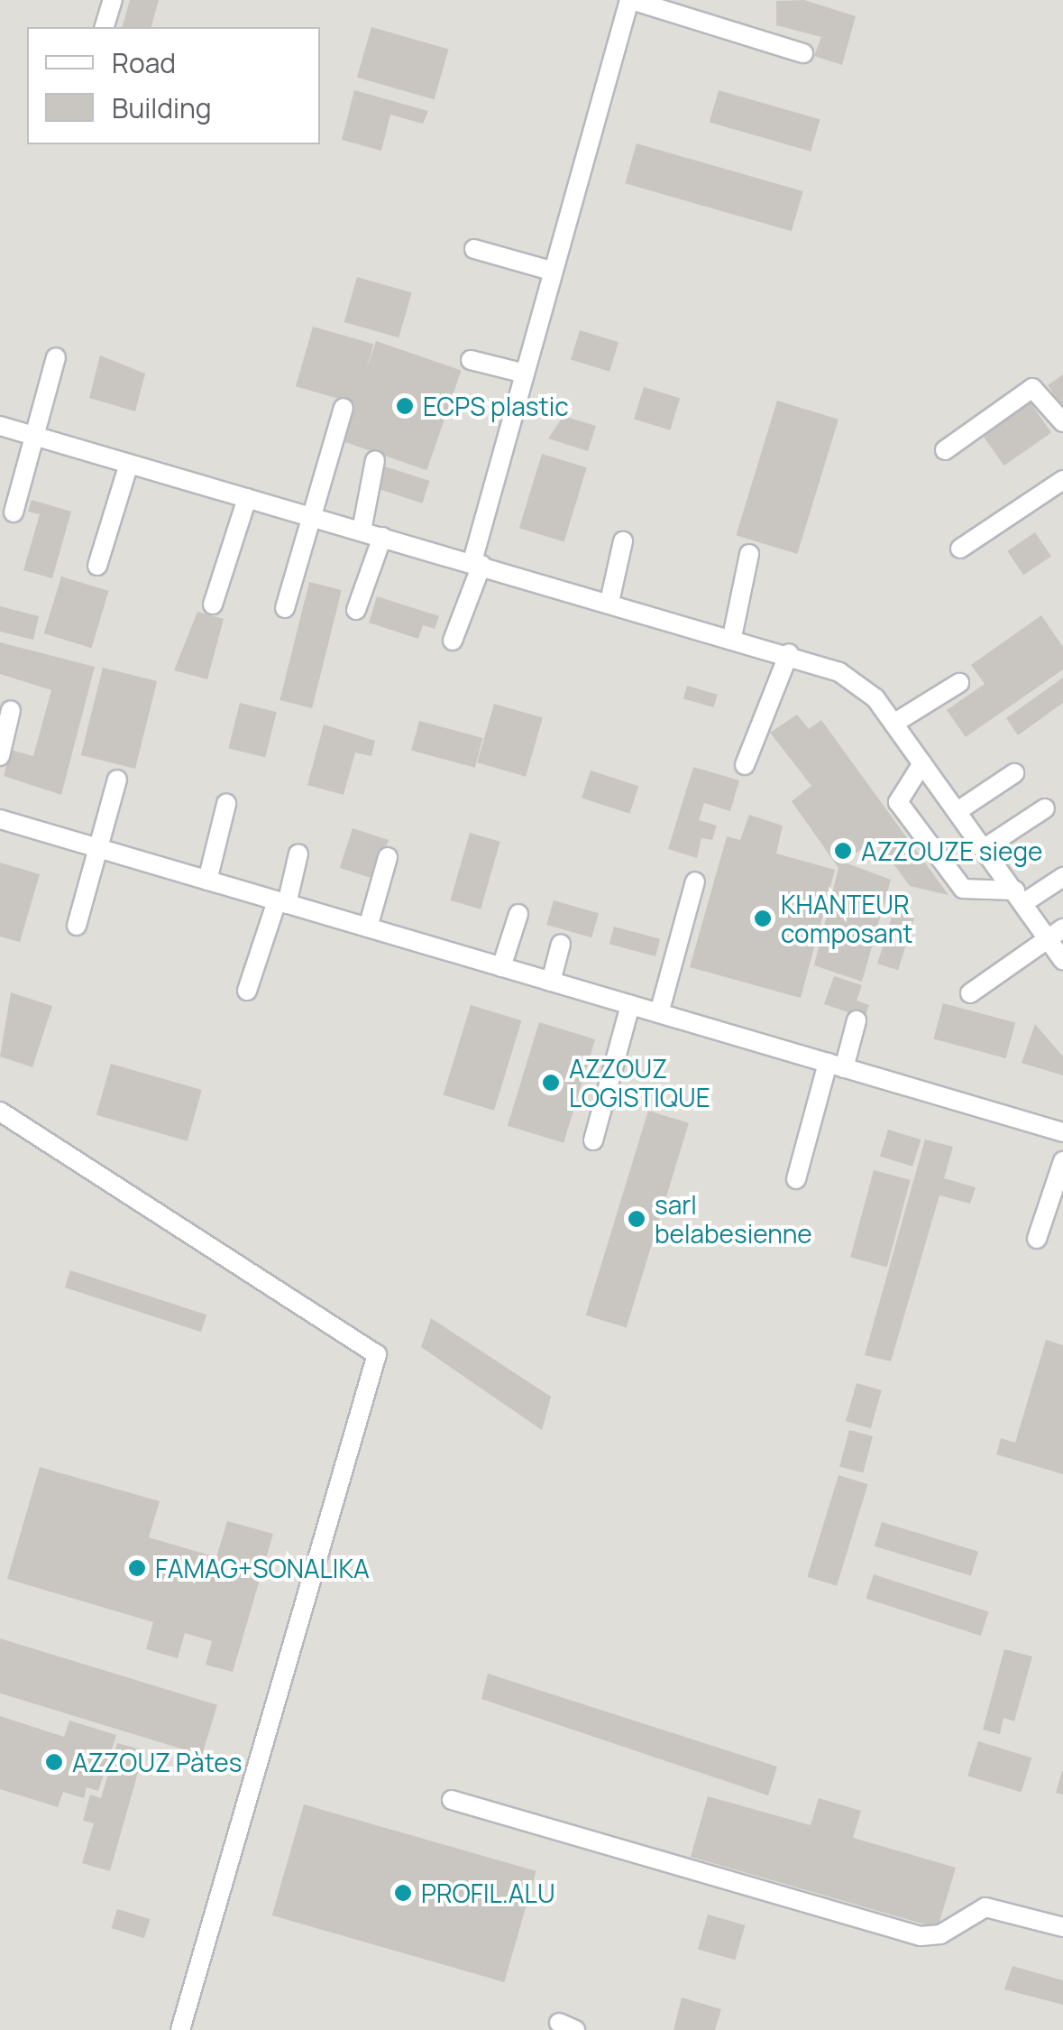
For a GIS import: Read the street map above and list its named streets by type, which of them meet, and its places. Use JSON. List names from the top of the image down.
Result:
{
  "places": [
    "ECPS plastic",
    "AZZOUZE siege",
    "KHANTEUR composant",
    "AZZOUZ LOGISTIQUE",
    "sarl belabesienne",
    "FAMAG+SONALIKA",
    "AZZOUZ Pàtes",
    "PROFIL.ALU"
  ],
  "legend": ["Road", "Building"]
}
